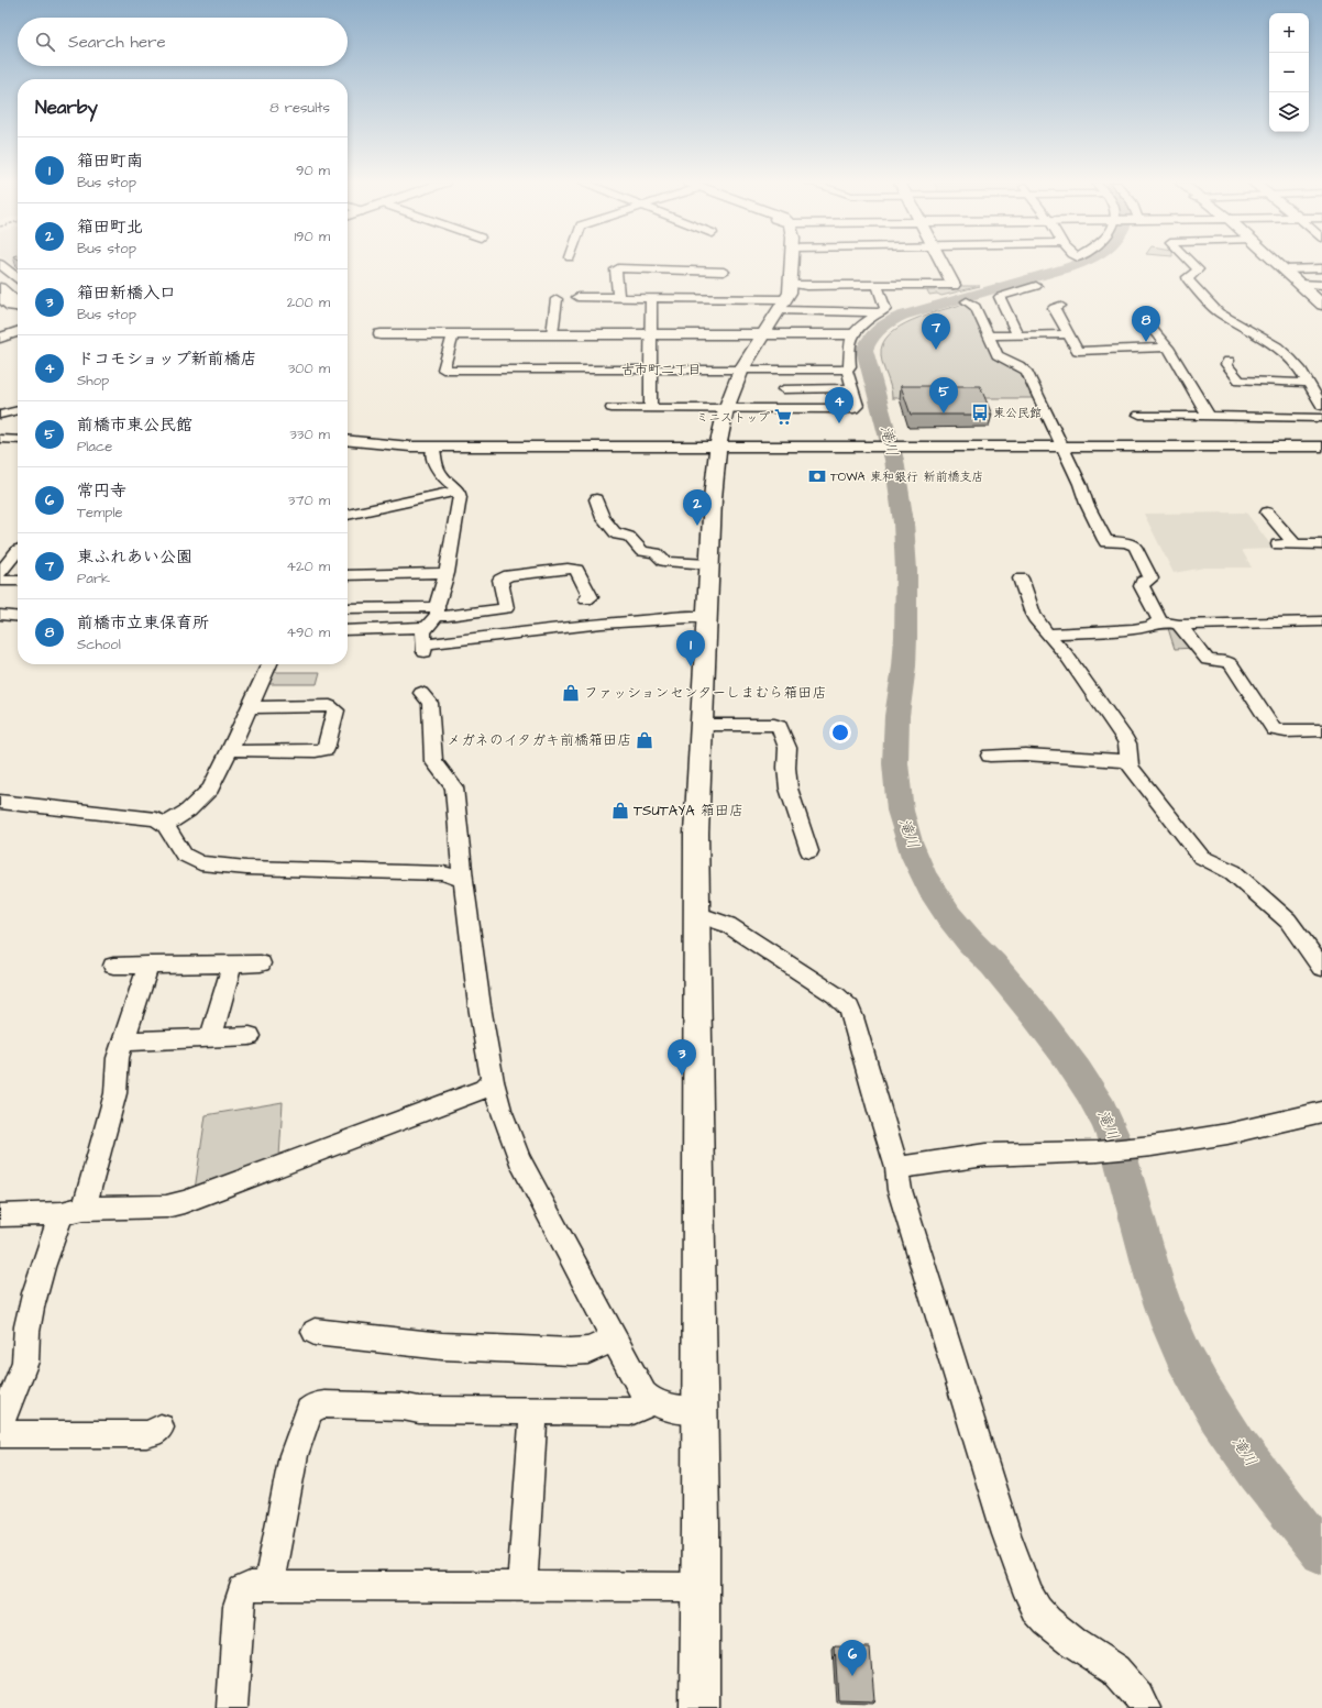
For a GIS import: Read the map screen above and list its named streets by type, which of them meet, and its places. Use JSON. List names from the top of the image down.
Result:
{
  "districts": ["古市町二丁目"],
  "water": ["滝川"],
  "places": {
    "bus stop": ["東公民館"],
    "supermarket": ["ミニストップ"],
    "bank": ["TOWA 東和銀行 新前橋支店"],
    "shop": ["ファッションセンターしまむら箱田店", "メガネのイタガキ前橋箱田店", "TSUTAYA 箱田店"]
  },
  "page": {
    "map_buttons": ["+", "−"],
    "search": "Search here",
    "heading": ["Nearby", "8 results"],
    "list": [
      {
        "mark": "1",
        "name": "箱田町南",
        "note": "Bus stop",
        "value": "90 m"
      },
      {
        "mark": "2",
        "name": "箱田町北",
        "note": "Bus stop",
        "value": "190 m"
      },
      {
        "mark": "3",
        "name": "箱田新橋入口",
        "note": "Bus stop",
        "value": "200 m"
      },
      {
        "mark": "4",
        "name": "ドコモショップ新前橋店",
        "note": "Shop",
        "value": "300 m"
      },
      {
        "mark": "5",
        "name": "前橋市東公民館",
        "note": "Place",
        "value": "330 m"
      },
      {
        "mark": "6",
        "name": "常円寺",
        "note": "Temple",
        "value": "370 m"
      },
      {
        "mark": "7",
        "name": "東ふれあい公園",
        "note": "Park",
        "value": "420 m"
      },
      {
        "mark": "8",
        "name": "前橋市立東保育所",
        "note": "School",
        "value": "490 m"
      }
    ],
    "pins": [
      "8",
      "7",
      "5",
      "4",
      "2",
      "1",
      "3",
      "6"
    ]
  }
}
